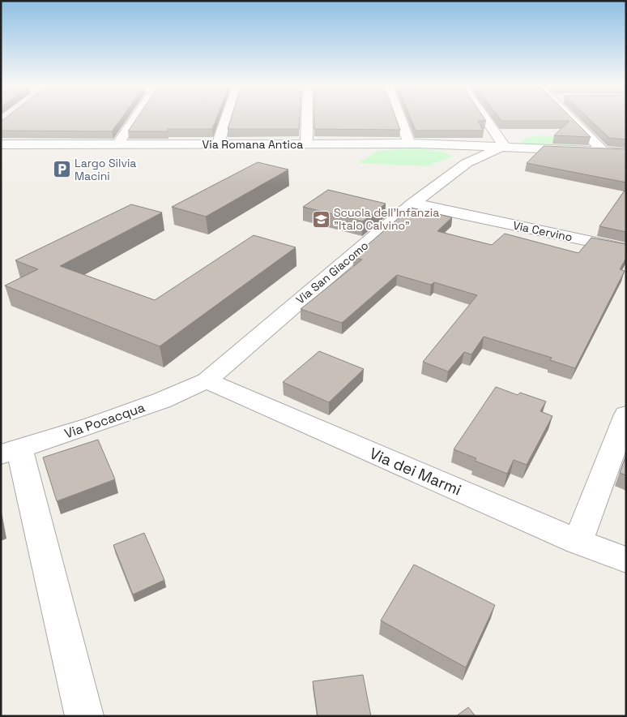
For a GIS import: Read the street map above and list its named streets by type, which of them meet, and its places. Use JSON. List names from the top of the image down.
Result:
{
  "streets": {
    "street": [
      "Via Romana Antica",
      "Via Cervino",
      "Via San Giacomo",
      "Via Pocacqua",
      "Via dei Marmi"
    ]
  },
  "crossings": [
    ["Via Romana Antica", "Via San Giacomo"],
    ["Via Cervino", "Via San Giacomo"],
    ["Via San Giacomo", "Via Pocacqua"],
    ["Via San Giacomo", "Via dei Marmi"],
    ["Via Pocacqua", "Via dei Marmi"]
  ],
  "places": {
    "parking": ["Largo Silvia Macini"],
    "school or university": ["Scuola dell'Infanzia \"Italo Calvino\""]
  }
}
